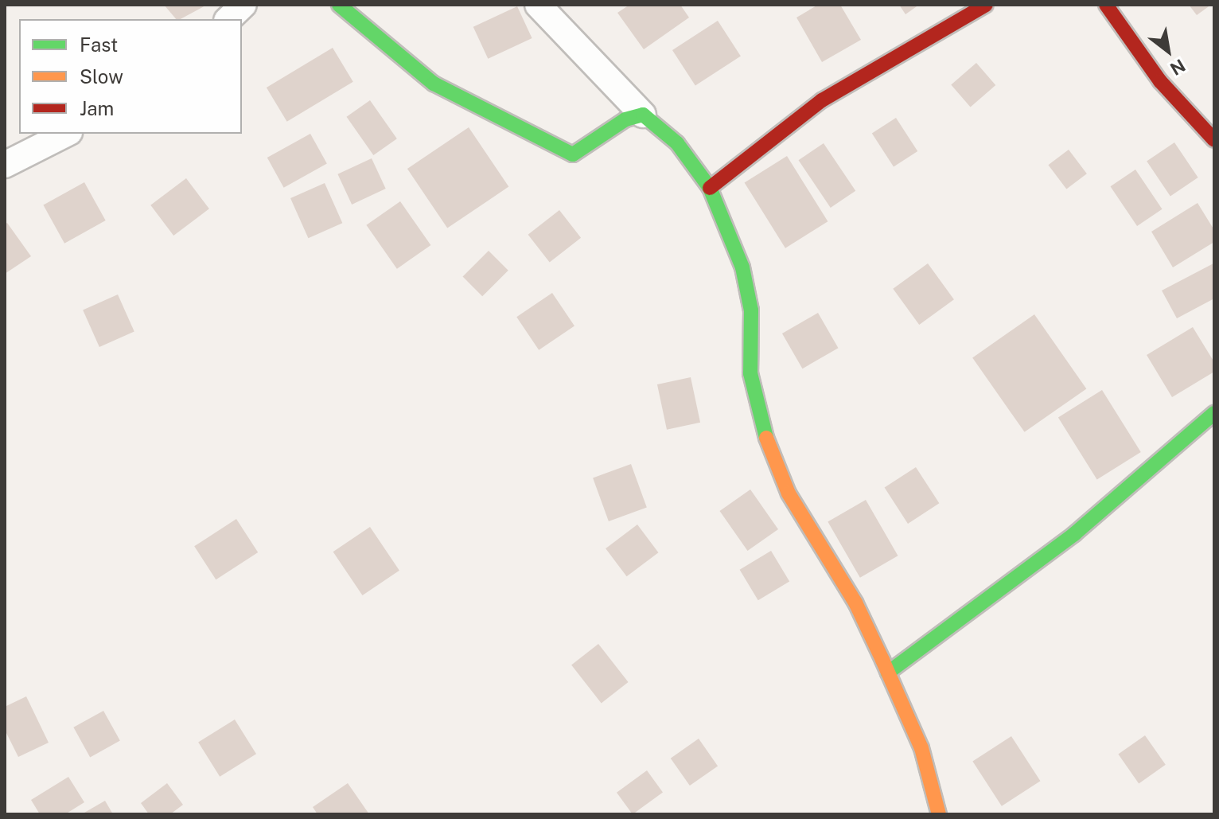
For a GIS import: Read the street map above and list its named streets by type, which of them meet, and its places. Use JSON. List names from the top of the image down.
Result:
{
  "legend": ["Fast", "Slow", "Jam"],
  "north": "bottom right"
}
